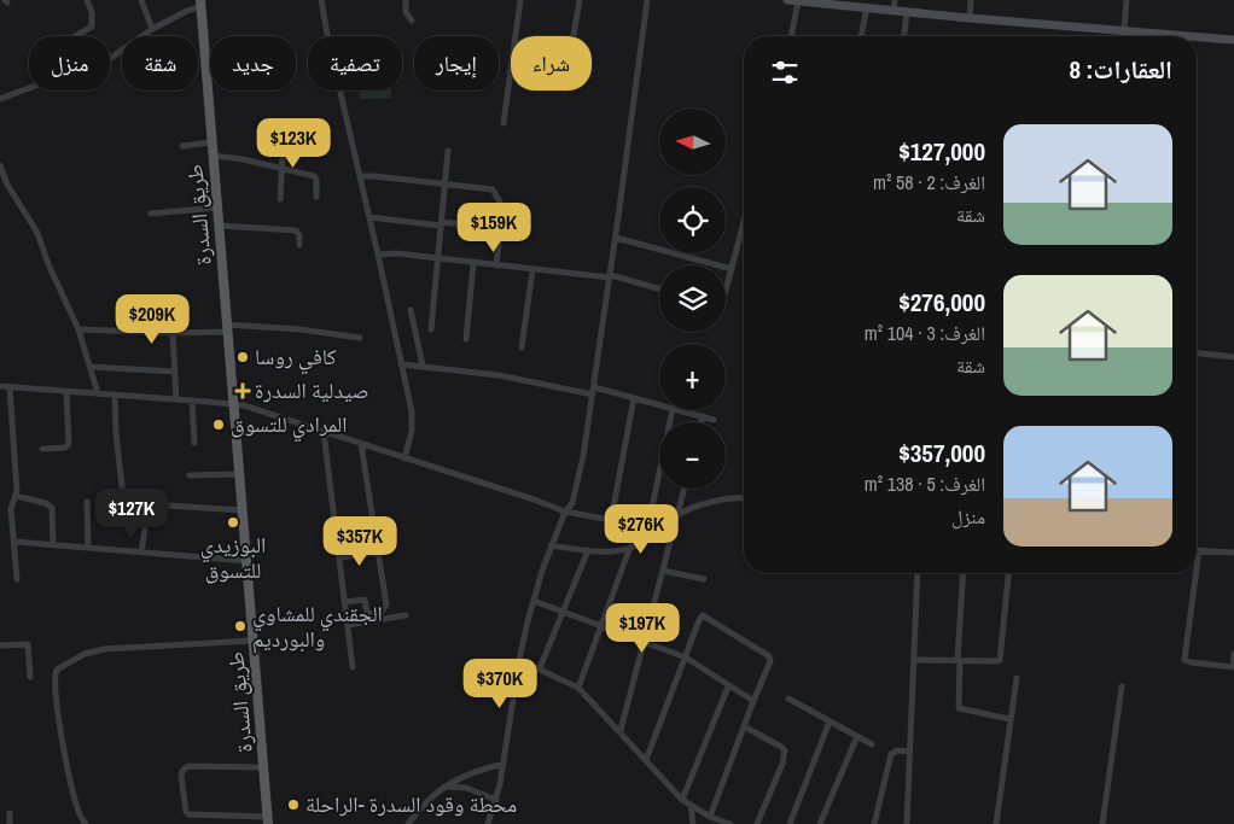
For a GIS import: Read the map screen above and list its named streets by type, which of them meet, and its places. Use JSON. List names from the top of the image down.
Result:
{
  "streets": {
    "main road": ["طريق السدرة"]
  },
  "places": {
    "other": [
      "كافي روسا",
      "المرادي للتسوق",
      "البوزيدي للتسوق",
      "الجقندي للمشاوي والبورديم",
      "محطة وقود السدرة -الراحلة"
    ],
    "health": ["صيدلية السدرة"]
  },
  "north": "left",
  "page": {
    "chip": [
      "شراء",
      "إيجار",
      "تصفية",
      "جديد",
      "شقة",
      "منزل"
    ],
    "heading": "العقارات: 8",
    "map_buttons": ["+", "−"],
    "list": [
      {
        "name": "$127,000",
        "note": "الغرف: 2 · 58 m² · شقة"
      },
      {
        "name": "$276,000",
        "note": "الغرف: 3 · 104 m² · شقة"
      },
      {
        "name": "$357,000",
        "note": "الغرف: 5 · 138 m² · منزل"
      }
    ],
    "price": [
      "$123K",
      "$159K",
      "$209K",
      "$127K",
      "$276K",
      "$357K",
      "$197K",
      "$370K"
    ]
  }
}
